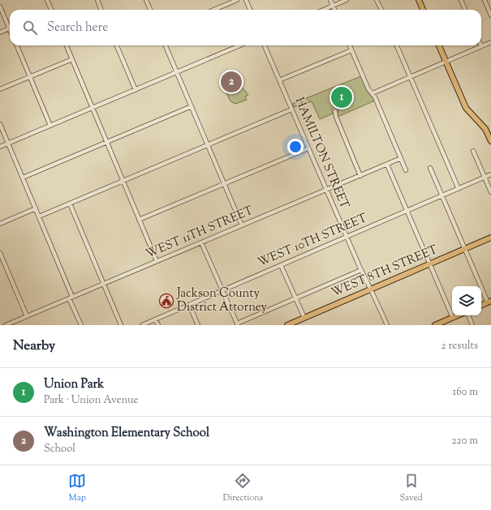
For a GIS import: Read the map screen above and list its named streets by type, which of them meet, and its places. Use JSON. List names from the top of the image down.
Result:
{
  "streets": {
    "main road": ["WEST 8TH STREET"],
    "street": ["HAMILTON STREET", "WEST 11TH STREET", "WEST 10TH STREET"]
  },
  "crossings": [
    ["HAMILTON STREET", "WEST 11TH STREET"],
    ["HAMILTON STREET", "WEST 10TH STREET"],
    ["HAMILTON STREET", "WEST 8TH STREET"]
  ],
  "places": {
    "public building": ["Jackson County District Attorney"]
  },
  "page": {
    "search": "Search here",
    "pins": ["2", "1"],
    "heading": ["Nearby", "2 results"],
    "list": [
      {
        "mark": "1",
        "name": "Union Park",
        "note": "Park · Union Avenue",
        "value": "160 m"
      },
      {
        "mark": "2",
        "name": "Washington Elementary School",
        "note": "School",
        "value": "220 m"
      }
    ],
    "nav": ["Map", "Directions", "Saved"]
  }
}
